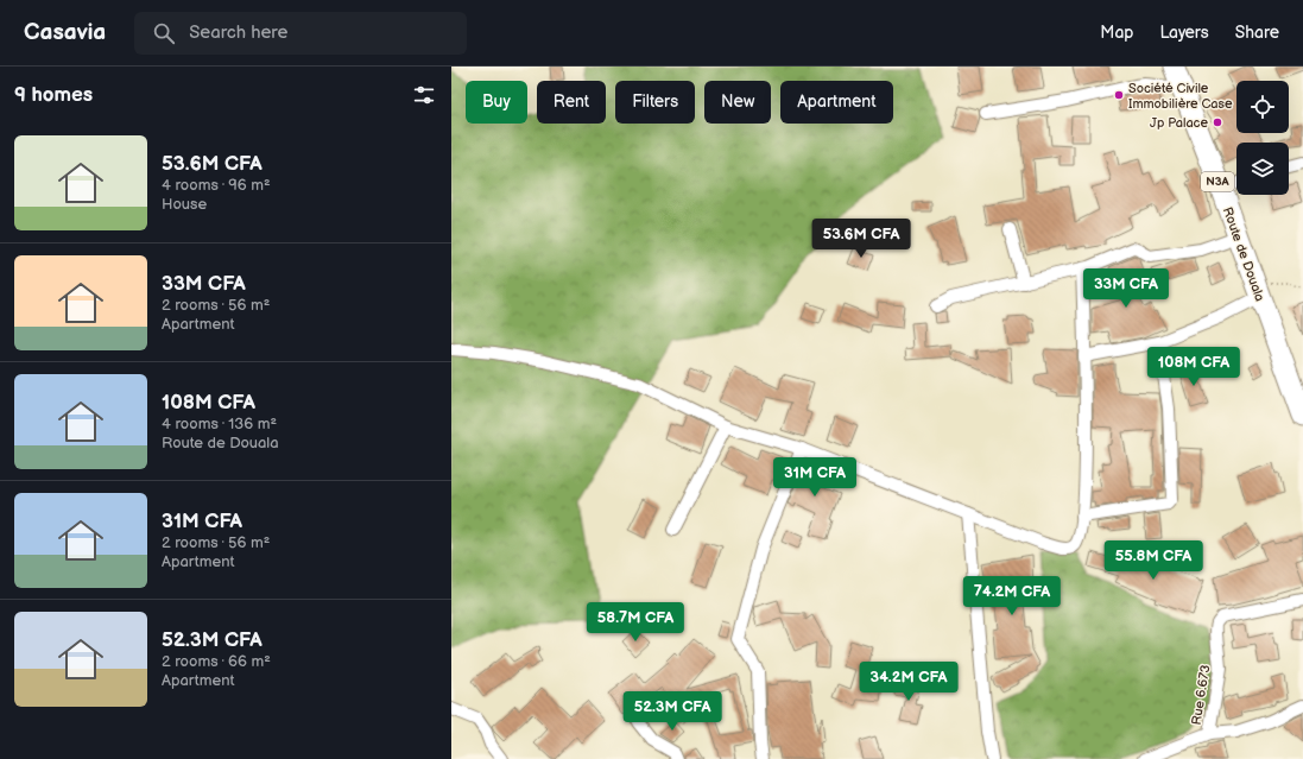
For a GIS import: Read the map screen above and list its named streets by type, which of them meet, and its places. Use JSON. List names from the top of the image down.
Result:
{
  "streets": {
    "highway": ["N3A", "Route de Douala"],
    "street": ["Rue 6.673"]
  },
  "places": ["Société Civile Immobilière Case", "Jp Palace"],
  "page": {
    "header": "Casavia",
    "search": "Search here",
    "nav": ["Map", "Layers", "Share"],
    "heading": "9 homes",
    "chip": [
      "Buy",
      "Rent",
      "Filters",
      "New",
      "Apartment"
    ],
    "list": [
      {
        "name": "53.6M CFA",
        "note": "4 rooms · 96 m² · House"
      },
      {
        "name": "33M CFA",
        "note": "2 rooms · 56 m² · Apartment"
      },
      {
        "name": "108M CFA",
        "note": "4 rooms · 136 m² · Route de Douala"
      },
      {
        "name": "31M CFA",
        "note": "2 rooms · 56 m² · Apartment"
      },
      {
        "name": "52.3M CFA",
        "note": "2 rooms · 66 m² · Apartment"
      }
    ],
    "price": [
      "53.6M CFA",
      "33M CFA",
      "108M CFA",
      "31M CFA",
      "55.8M CFA",
      "74.2M CFA",
      "58.7M CFA",
      "34.2M CFA",
      "52.3M CFA"
    ]
  }
}
